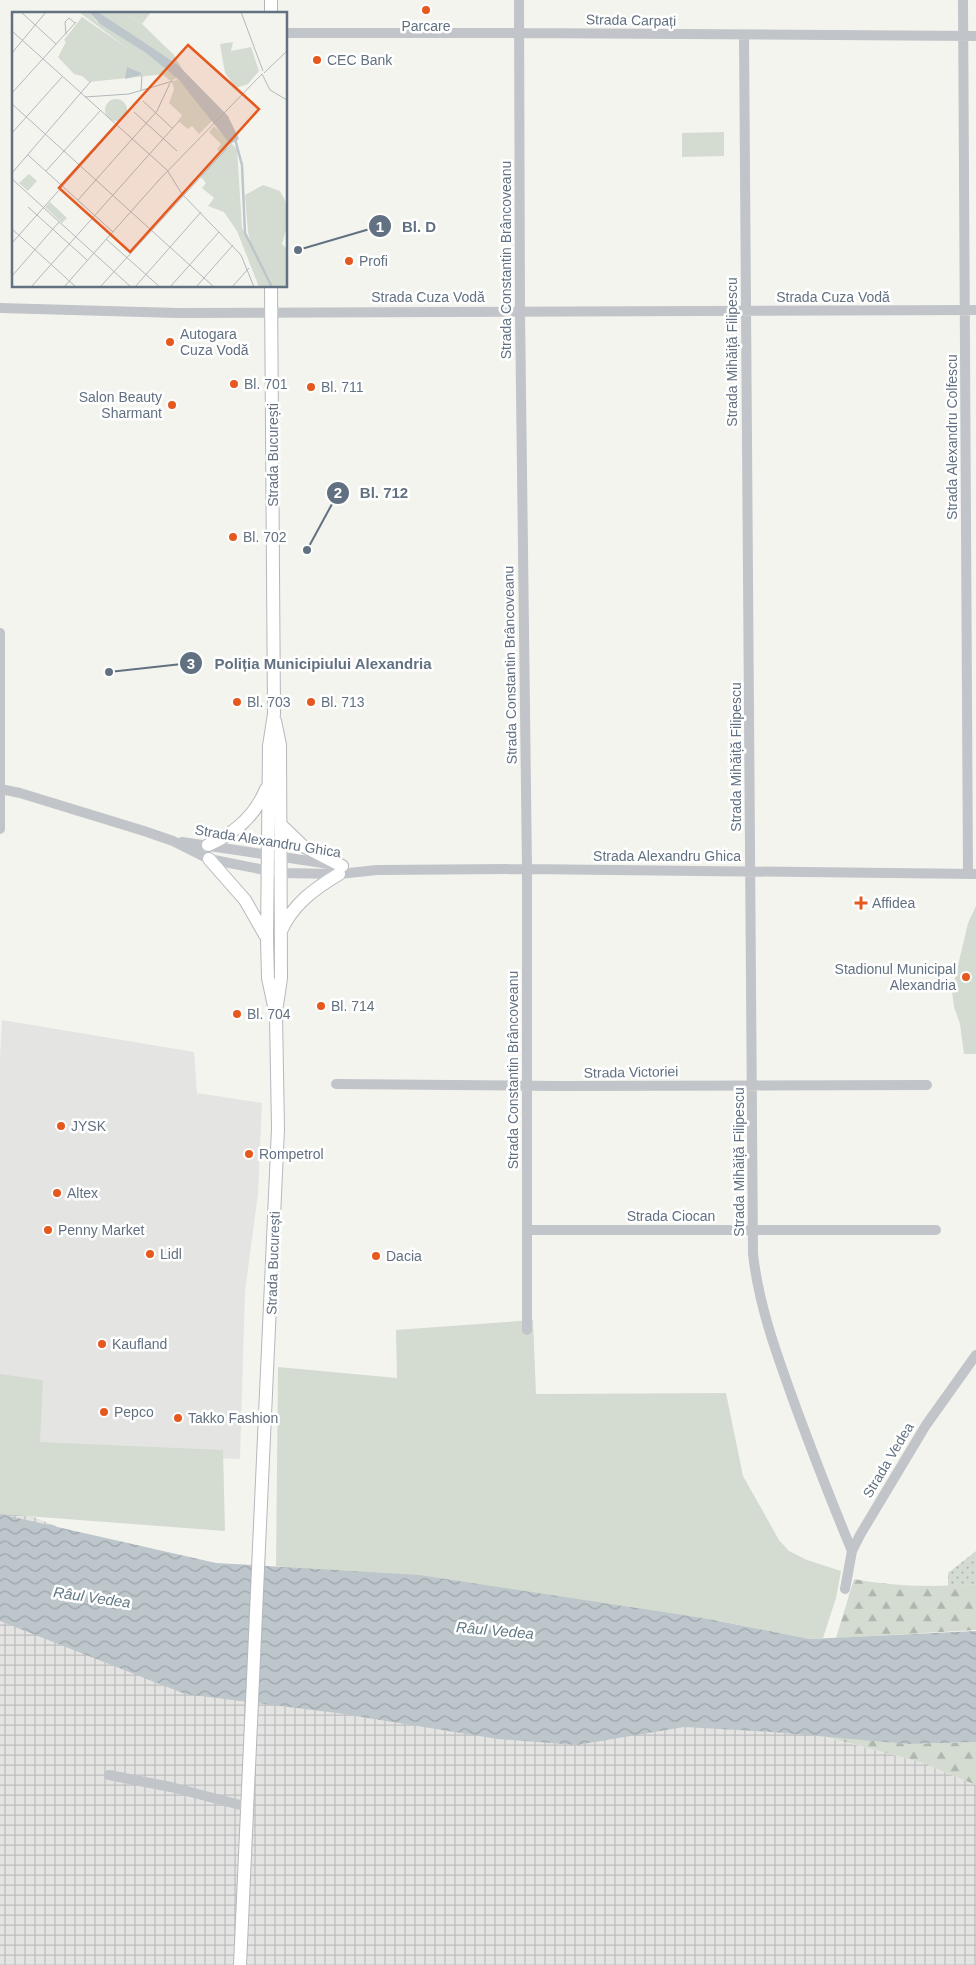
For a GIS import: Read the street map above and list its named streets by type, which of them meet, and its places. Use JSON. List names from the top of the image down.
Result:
{
  "streets": {
    "main road": ["Strada București"],
    "street": [
      "Strada Carpați",
      "Strada Constantin Brâncoveanu",
      "Strada Cuza Vodă",
      "Strada Mihăiță Filipescu",
      "Strada Alexandru Colfescu",
      "Strada Alexandru Ghica",
      "Strada Victoriei",
      "Strada Ciocan",
      "Strada Vedea"
    ]
  },
  "crossings": [
    ["Strada Carpați", "Strada Constantin Brâncoveanu"],
    ["Strada Carpați", "Strada Mihăiță Filipescu"],
    ["Strada Carpați", "Strada Alexandru Colfescu"],
    ["Strada Constantin Brâncoveanu", "Strada Cuza Vodă"],
    ["Strada Constantin Brâncoveanu", "Strada Alexandru Ghica"],
    ["Strada Constantin Brâncoveanu", "Strada Victoriei"],
    ["Strada Constantin Brâncoveanu", "Strada Ciocan"],
    ["Strada Cuza Vodă", "Strada Mihăiță Filipescu"],
    ["Strada Cuza Vodă", "Strada Alexandru Colfescu"],
    ["Strada Cuza Vodă", "Strada București"],
    ["Strada Mihăiță Filipescu", "Strada Alexandru Ghica"],
    ["Strada Mihăiță Filipescu", "Strada Victoriei"],
    ["Strada Mihăiță Filipescu", "Strada Ciocan"],
    ["Strada Mihăiță Filipescu", "Strada Vedea"],
    ["Strada Alexandru Colfescu", "Strada Alexandru Ghica"],
    ["Strada București", "Strada Alexandru Ghica"]
  ],
  "water": ["Râul Vedea"],
  "places": {
    "other": [
      "Parcare",
      "CEC Bank",
      "Bl. D",
      "Profi",
      "Autogara Cuza Vodă",
      "Bl. 701",
      "Bl. 711",
      "Salon Beauty Sharmant",
      "Bl. 702",
      "Bl. 712",
      "Poliția Municipiului Alexandria",
      "Bl. 703",
      "Bl. 713",
      "Stadionul Municipal Alexandria",
      "Bl. 714",
      "Bl. 704",
      "JYSK",
      "Rompetrol",
      "Altex",
      "Penny Market",
      "Lidl",
      "Dacia",
      "Kaufland",
      "Pepco",
      "Takko Fashion"
    ],
    "health": ["Affidea"]
  }
}
